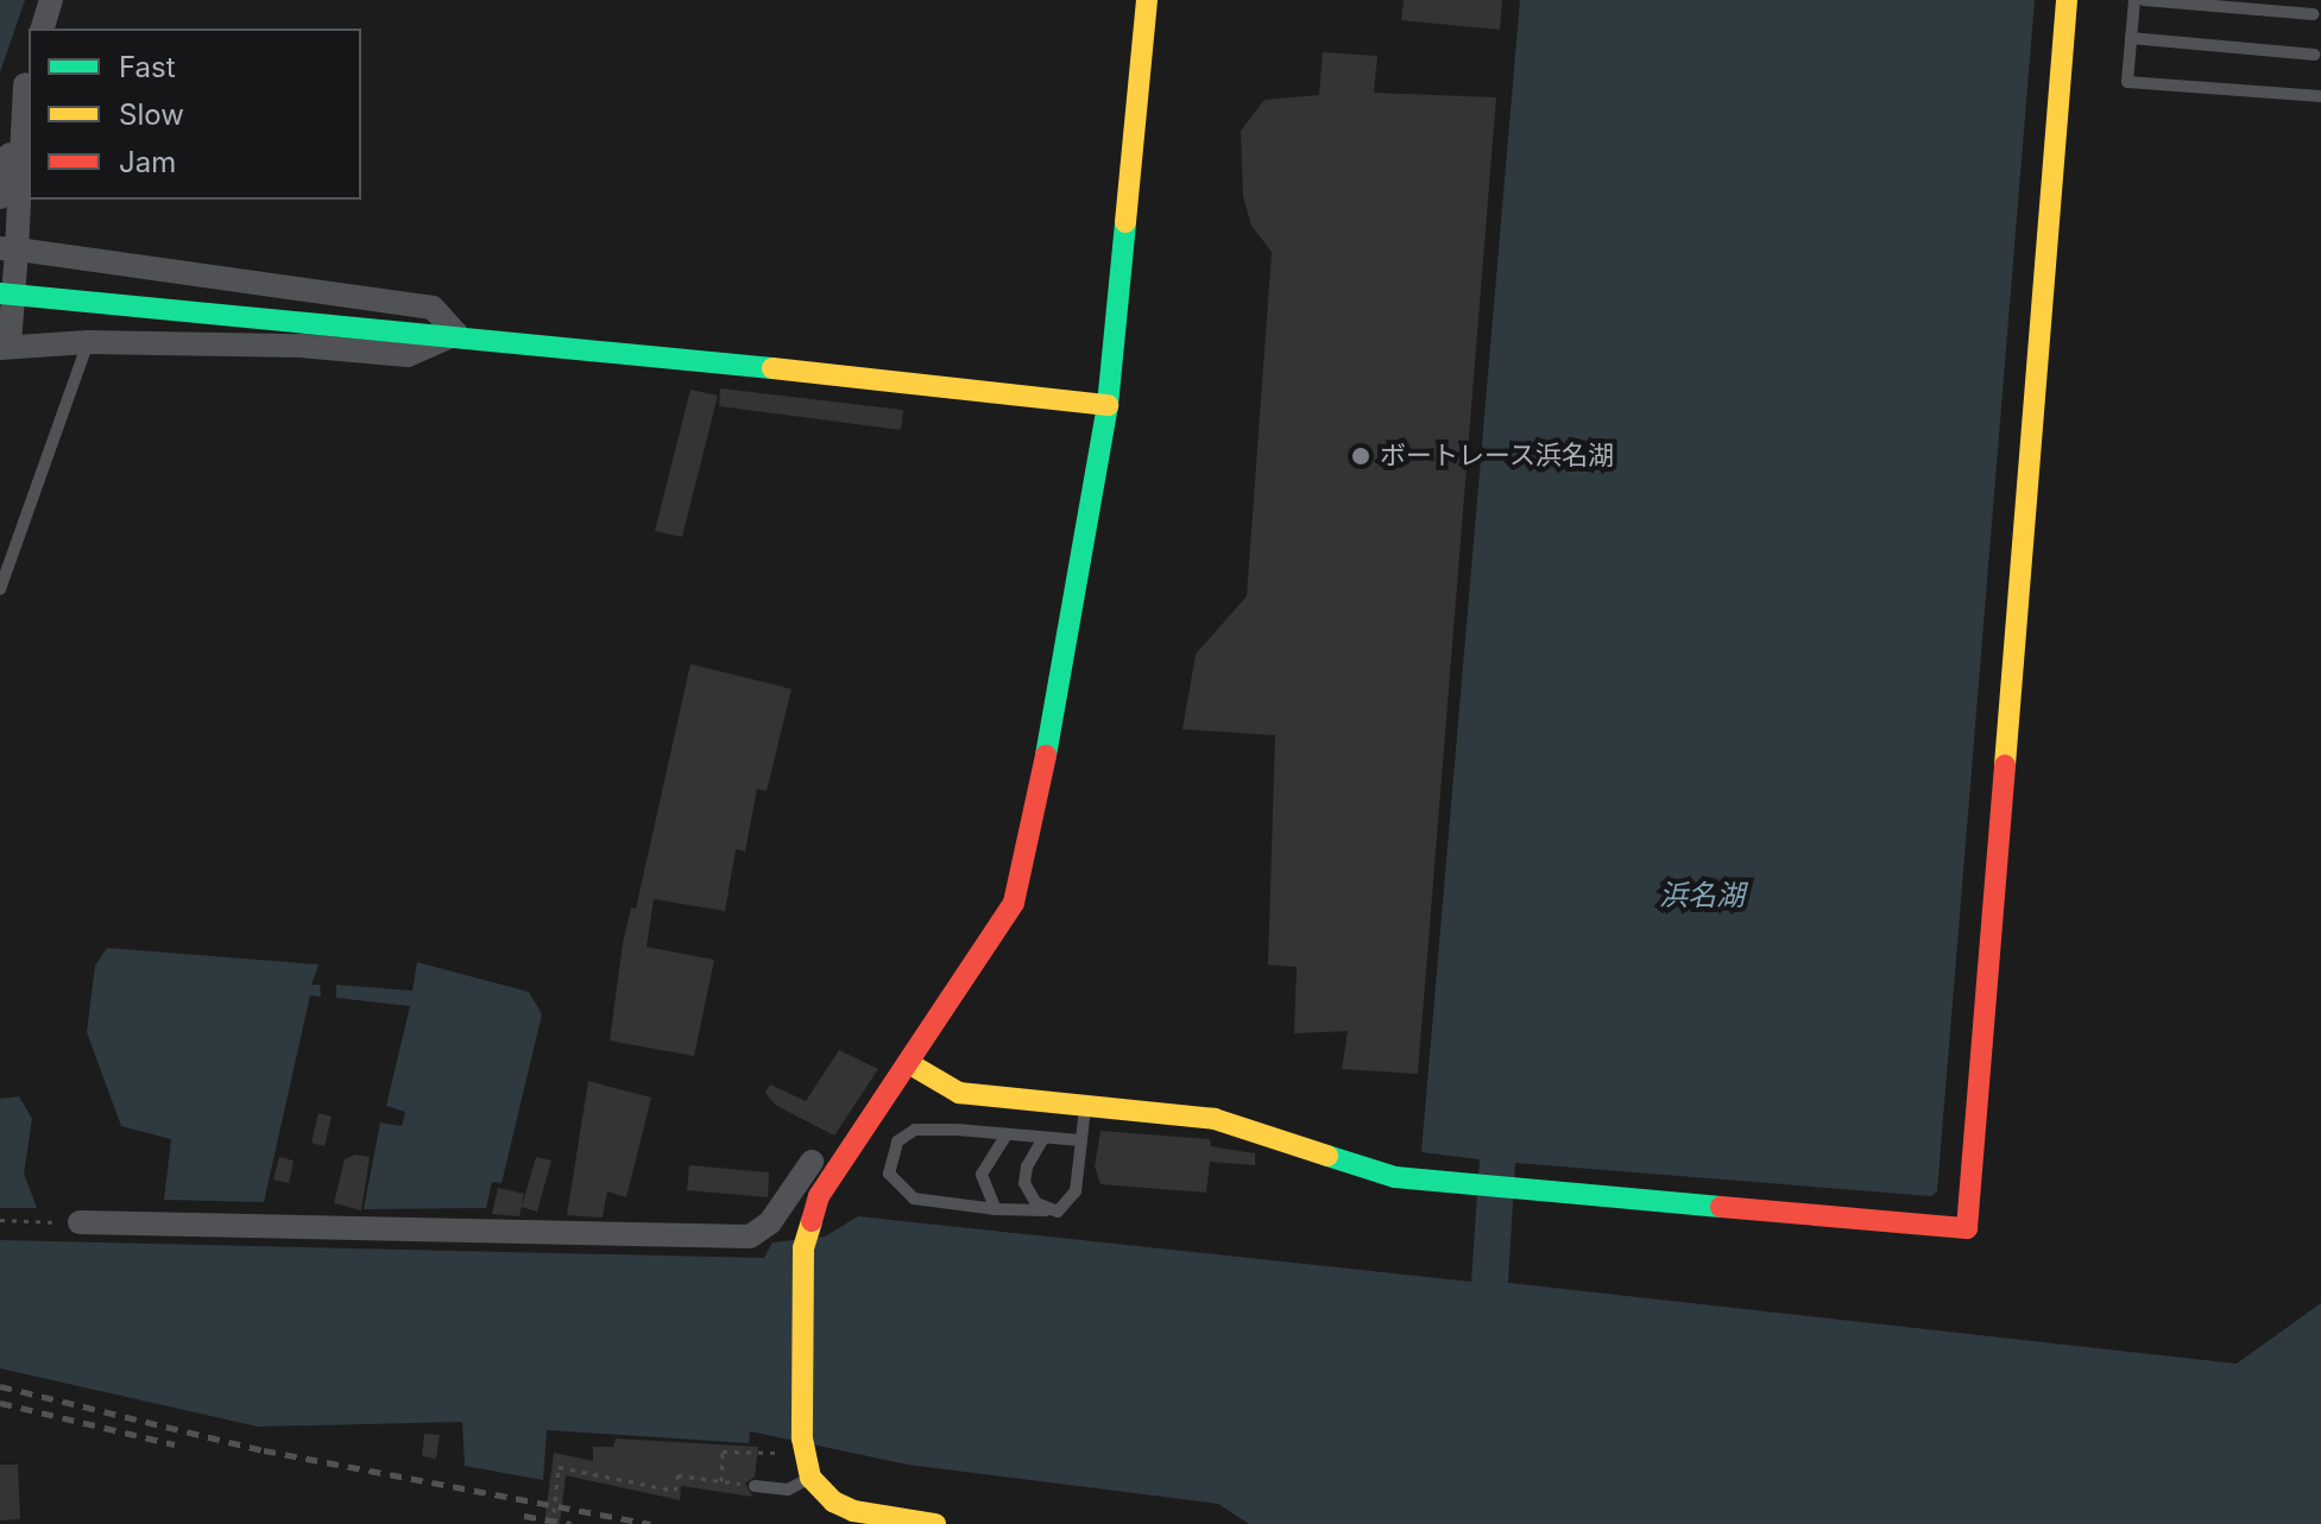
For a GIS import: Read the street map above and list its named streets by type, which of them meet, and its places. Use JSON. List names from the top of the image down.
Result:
{
  "water": ["浜名湖"],
  "places": ["ボートレース浜名湖"],
  "legend": ["Fast", "Slow", "Jam"]
}
